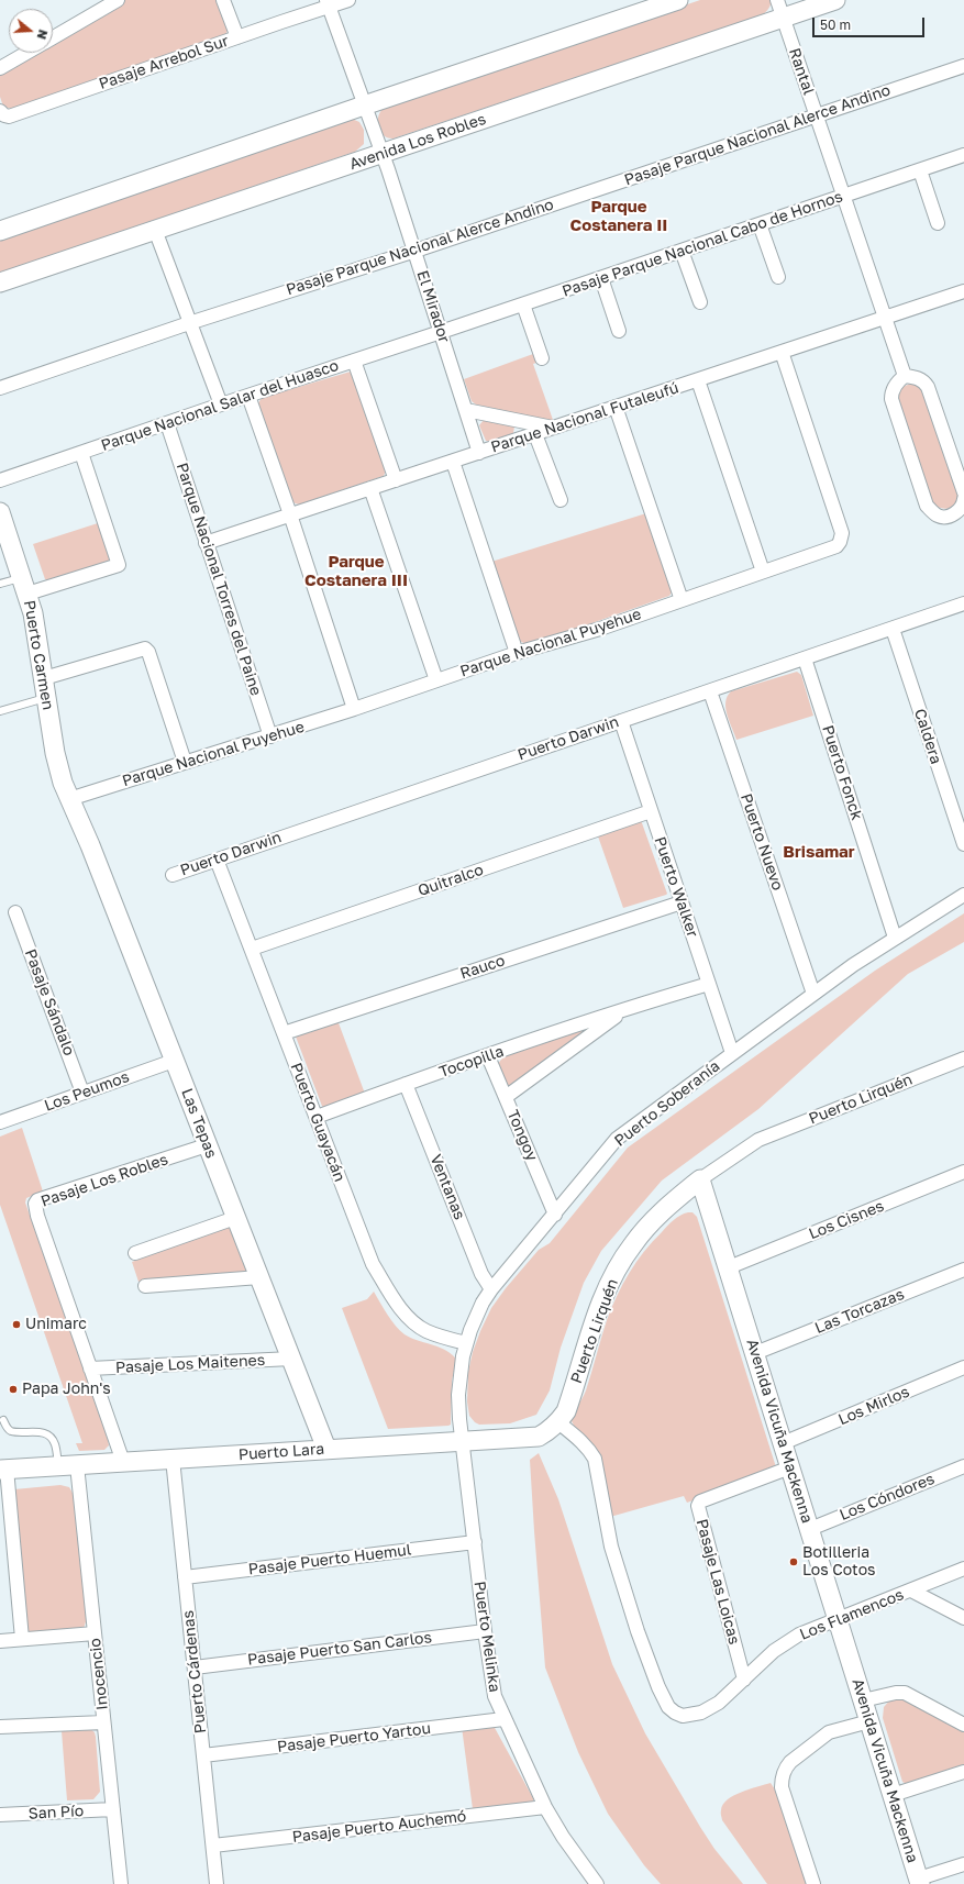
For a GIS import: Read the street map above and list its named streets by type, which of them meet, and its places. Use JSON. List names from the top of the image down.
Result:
{
  "streets": {
    "street": [
      "Pasaje Arrebol Sur",
      "Rantal",
      "Pasaje Parque Nacional Alerce Andino",
      "Avenida Los Robles",
      "Pasaje Parque Nacional Cabo de Hornos",
      "El Mirador",
      "Parque Nacional Salar del Huasco",
      "Parque Nacional Futaleufú",
      "Parque Nacional Torres del Paine",
      "Parque Nacional Puyehue",
      "Puerto Carmen",
      "Caldera",
      "Puerto Darwin",
      "Puerto Fonck",
      "Puerto Nuevo",
      "Quitralco",
      "Puerto Walker",
      "Rauco",
      "Pasaje Sándalo",
      "Tocopilla",
      "Los Peumos",
      "Puerto Lirquén",
      "Puerto Soberanía",
      "Puerto Guayacán",
      "Las Tepas",
      "Tongoy",
      "Pasaje Los Robles",
      "Ventanas",
      "Los Cisnes",
      "Las Torcazas",
      "Pasaje Los Maitenes",
      "Los Mirlos",
      "Avenida Vicuña Mackenna",
      "Puerto Lara",
      "Los Cóndores",
      "Pasaje Puerto Huemul",
      "Pasaje Las Loicas",
      "Los Flamencos",
      "Puerto Melinka",
      "Pasaje Puerto San Carlos",
      "Puerto Cárdenas",
      "Inocencio",
      "Pasaje Puerto Yartou",
      "San Pío",
      "Pasaje Puerto Auchemó"
    ]
  },
  "crossings": [
    ["Pasaje Arrebol Sur", "El Mirador"],
    ["Rantal", "Pasaje Parque Nacional Alerce Andino"],
    ["Rantal", "Avenida Los Robles"],
    ["Rantal", "Pasaje Parque Nacional Cabo de Hornos"],
    ["Rantal", "Parque Nacional Futaleufú"],
    ["Pasaje Parque Nacional Alerce Andino", "El Mirador"],
    ["Avenida Los Robles", "El Mirador"],
    ["Pasaje Parque Nacional Cabo de Hornos", "El Mirador"],
    ["Pasaje Parque Nacional Cabo de Hornos", "Parque Nacional Salar del Huasco"],
    ["El Mirador", "Parque Nacional Salar del Huasco"],
    ["El Mirador", "Parque Nacional Futaleufú"],
    ["Parque Nacional Salar del Huasco", "Parque Nacional Torres del Paine"],
    ["Parque Nacional Futaleufú", "Parque Nacional Torres del Paine"],
    ["Parque Nacional Futaleufú", "Parque Nacional Puyehue"],
    ["Parque Nacional Torres del Paine", "Parque Nacional Puyehue"],
    ["Parque Nacional Puyehue", "Puerto Carmen"],
    ["Parque Nacional Puyehue", "Las Tepas"],
    ["Puerto Carmen", "Las Tepas"],
    ["Caldera", "Puerto Darwin"],
    ["Puerto Darwin", "Puerto Fonck"],
    ["Puerto Darwin", "Puerto Nuevo"],
    ["Puerto Darwin", "Puerto Walker"],
    ["Puerto Darwin", "Puerto Guayacán"],
    ["Puerto Fonck", "Puerto Soberanía"],
    ["Puerto Nuevo", "Puerto Soberanía"],
    ["Quitralco", "Puerto Walker"],
    ["Quitralco", "Puerto Guayacán"],
    ["Puerto Walker", "Rauco"],
    ["Puerto Walker", "Tocopilla"],
    ["Puerto Walker", "Puerto Soberanía"],
    ["Rauco", "Puerto Guayacán"],
    ["Pasaje Sándalo", "Los Peumos"],
    ["Tocopilla", "Puerto Guayacán"],
    ["Tocopilla", "Tongoy"],
    ["Tocopilla", "Ventanas"],
    ["Los Peumos", "Las Tepas"],
    ["Puerto Lirquén", "Avenida Vicuña Mackenna"],
    ["Puerto Lirquén", "Puerto Lara"],
    ["Puerto Lirquén", "Los Flamencos"],
    ["Puerto Soberanía", "Puerto Guayacán"],
    ["Puerto Soberanía", "Tongoy"],
    ["Puerto Soberanía", "Ventanas"],
    ["Puerto Soberanía", "Puerto Lara"],
    ["Puerto Soberanía", "Puerto Melinka"],
    ["Las Tepas", "Pasaje Los Robles"],
    ["Las Tepas", "Pasaje Los Maitenes"],
    ["Las Tepas", "Puerto Lara"],
    ["Pasaje Los Robles", "Pasaje Los Maitenes"],
    ["Pasaje Los Robles", "Puerto Lara"],
    ["Los Cisnes", "Avenida Vicuña Mackenna"],
    ["Las Torcazas", "Avenida Vicuña Mackenna"],
    ["Los Mirlos", "Avenida Vicuña Mackenna"],
    ["Avenida Vicuña Mackenna", "Los Cóndores"],
    ["Avenida Vicuña Mackenna", "Pasaje Las Loicas"],
    ["Avenida Vicuña Mackenna", "Los Flamencos"],
    ["Puerto Lara", "Los Flamencos"],
    ["Puerto Lara", "Puerto Melinka"],
    ["Puerto Lara", "Puerto Cárdenas"],
    ["Puerto Lara", "Inocencio"],
    ["Pasaje Puerto Huemul", "Puerto Melinka"],
    ["Pasaje Puerto Huemul", "Puerto Cárdenas"],
    ["Pasaje Las Loicas", "Los Flamencos"],
    ["Puerto Melinka", "Pasaje Puerto San Carlos"],
    ["Puerto Melinka", "Pasaje Puerto Yartou"],
    ["Puerto Melinka", "Pasaje Puerto Auchemó"],
    ["Pasaje Puerto San Carlos", "Puerto Cárdenas"],
    ["Puerto Cárdenas", "Pasaje Puerto Yartou"],
    ["Puerto Cárdenas", "Pasaje Puerto Auchemó"],
    ["Inocencio", "San Pío"]
  ],
  "districts": ["Parque Costanera II", "Parque Costanera III", "Brisamar"],
  "places": ["Unimarc", "Papa John's", "Botilleria Los Cotos"],
  "scale_bar": "50 m",
  "north": "right"
}
